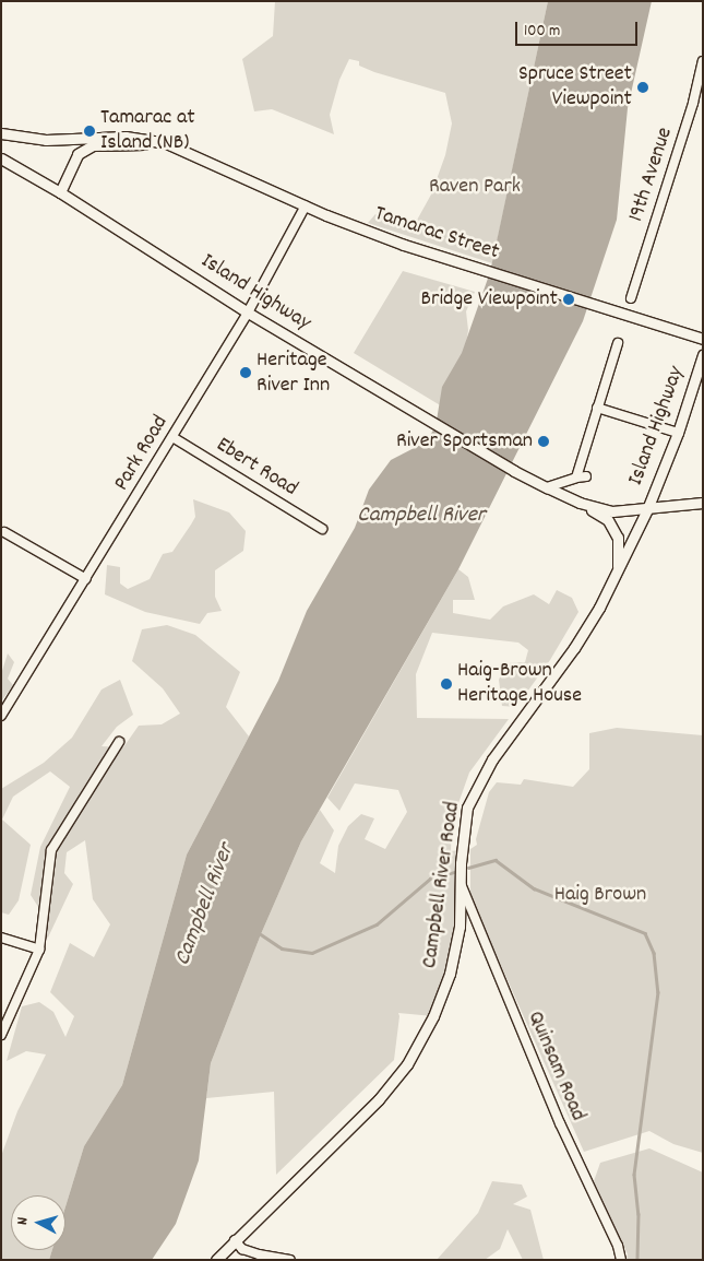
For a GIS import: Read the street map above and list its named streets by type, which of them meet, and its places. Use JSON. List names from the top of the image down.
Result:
{
  "streets": {
    "main road": ["Tamarac Street", "Island Highway", "Campbell River Road"],
    "street": [
      "19th Avenue",
      "Park Road",
      "Ebert Road",
      "Quinsam Road"
    ]
  },
  "crossings": [
    ["Tamarac Street", "Park Road"],
    ["Island Highway", "Park Road"],
    ["Island Highway", "Campbell River Road"],
    ["Park Road", "Ebert Road"],
    ["Campbell River Road", "Quinsam Road"]
  ],
  "water": ["Campbell River"],
  "parks": ["Raven Park", "Haig Brown"],
  "places": [
    "Spruce Street Viewpoint",
    "Tamarac at Island (NB)",
    "Bridge Viewpoint",
    "Heritage River Inn",
    "River Sportsman",
    "Haig-Brown Heritage House"
  ],
  "scale_bar": "100 m",
  "north": "left"
}
